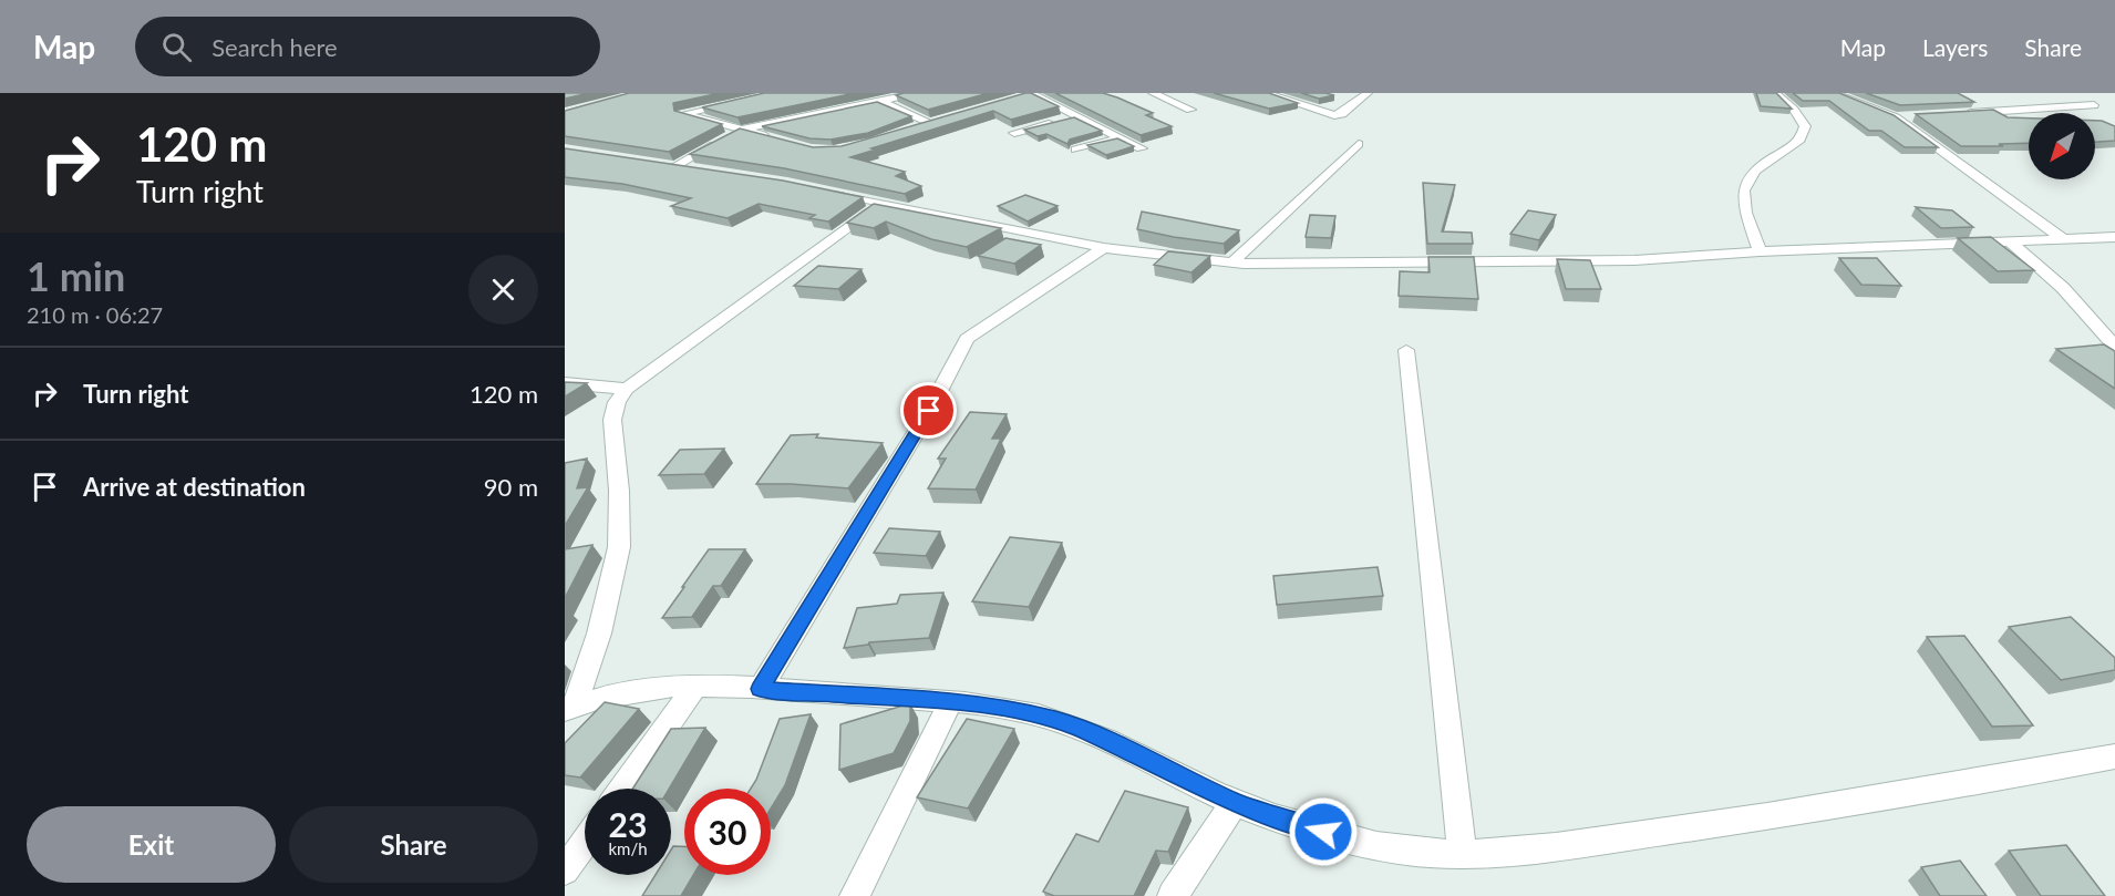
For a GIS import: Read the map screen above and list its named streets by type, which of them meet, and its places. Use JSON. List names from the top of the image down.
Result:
{
  "north": "bottom left",
  "page": {
    "header": "Map",
    "search": "Search here",
    "nav": ["Map", "Layers", "Share"],
    "turn": ["120 m", "Turn right"],
    "heading": ["1 min", "210 m · 06:27"],
    "list": [
      {
        "name": "Turn right",
        "value": "120 m"
      },
      {
        "name": "Arrive at destination",
        "value": "90 m"
      }
    ],
    "speed": "23 km/h",
    "limit": "30",
    "buttons": ["Exit", "Share"]
  }
}
